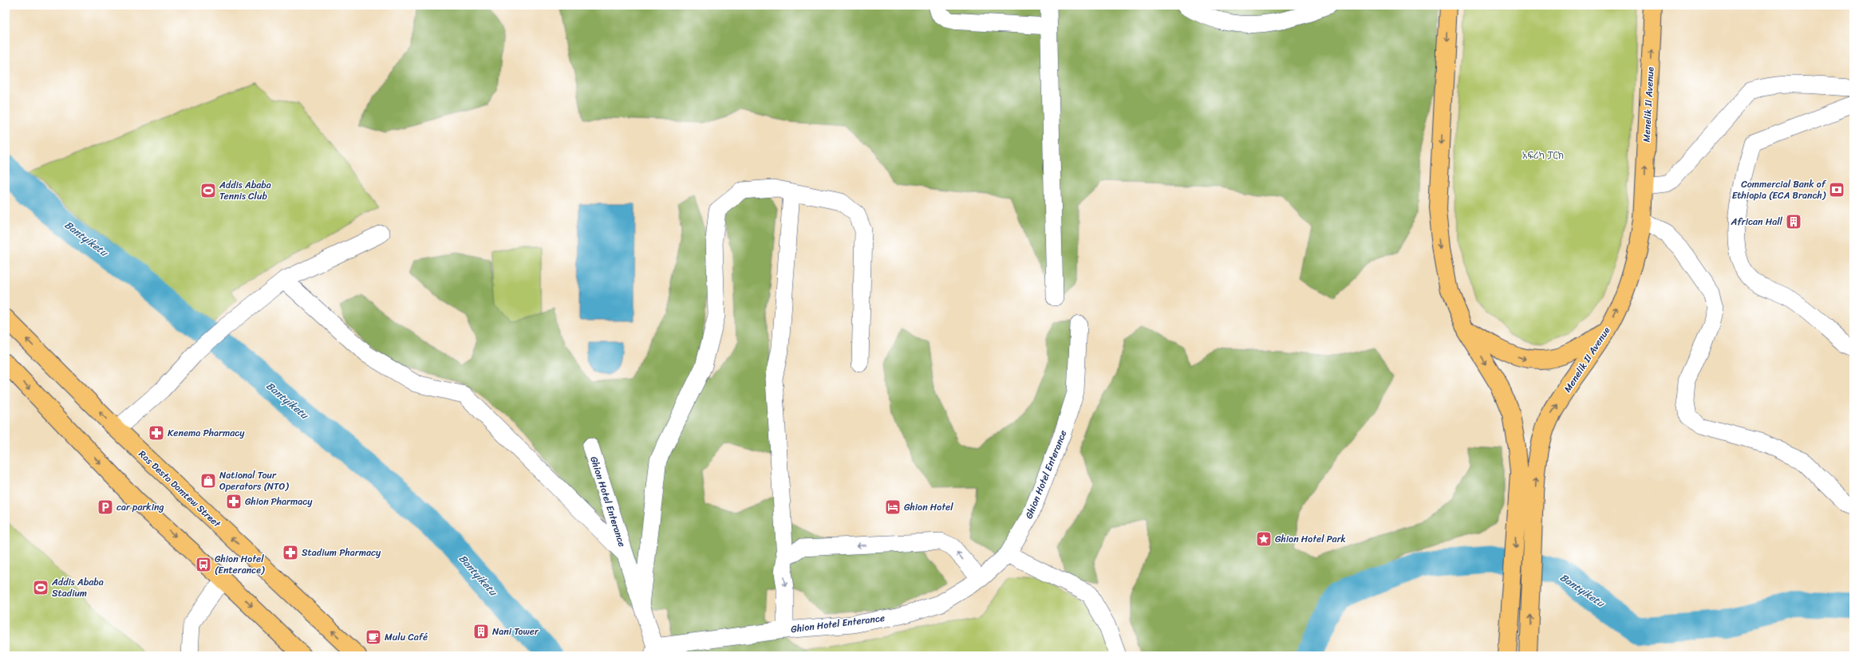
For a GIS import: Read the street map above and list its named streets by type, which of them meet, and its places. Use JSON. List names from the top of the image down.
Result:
{
  "streets": {
    "main road": ["Menelik II Avenue", "Ras Desta Damtew Street"],
    "lane": ["Ghion Hotel Enterance"]
  },
  "water": ["Bantyiketu"],
  "parks": ["አፍሪካ ፓርክ"],
  "places": {
    "bank": ["Commercial Bank of Ethiopia (ECA Branch)"],
    "sports": ["Addis Ababa Tennis Club", "Addis Ababa Stadium"],
    "building": ["African Hall", "Nani Tower"],
    "pharmacy": ["Kenema Pharmacy", "Ghion Pharmacy", "Stadium Pharmacy"],
    "shop": ["National Tour Operators (NTO)"],
    "parking": ["car parking"],
    "hotel": ["Ghion Hotel"],
    "place": ["Ghion Hotel Park"],
    "bus stop": ["Ghion Hotel (Enterance)"],
    "cafe": ["Mulu Café"]
  }
}
